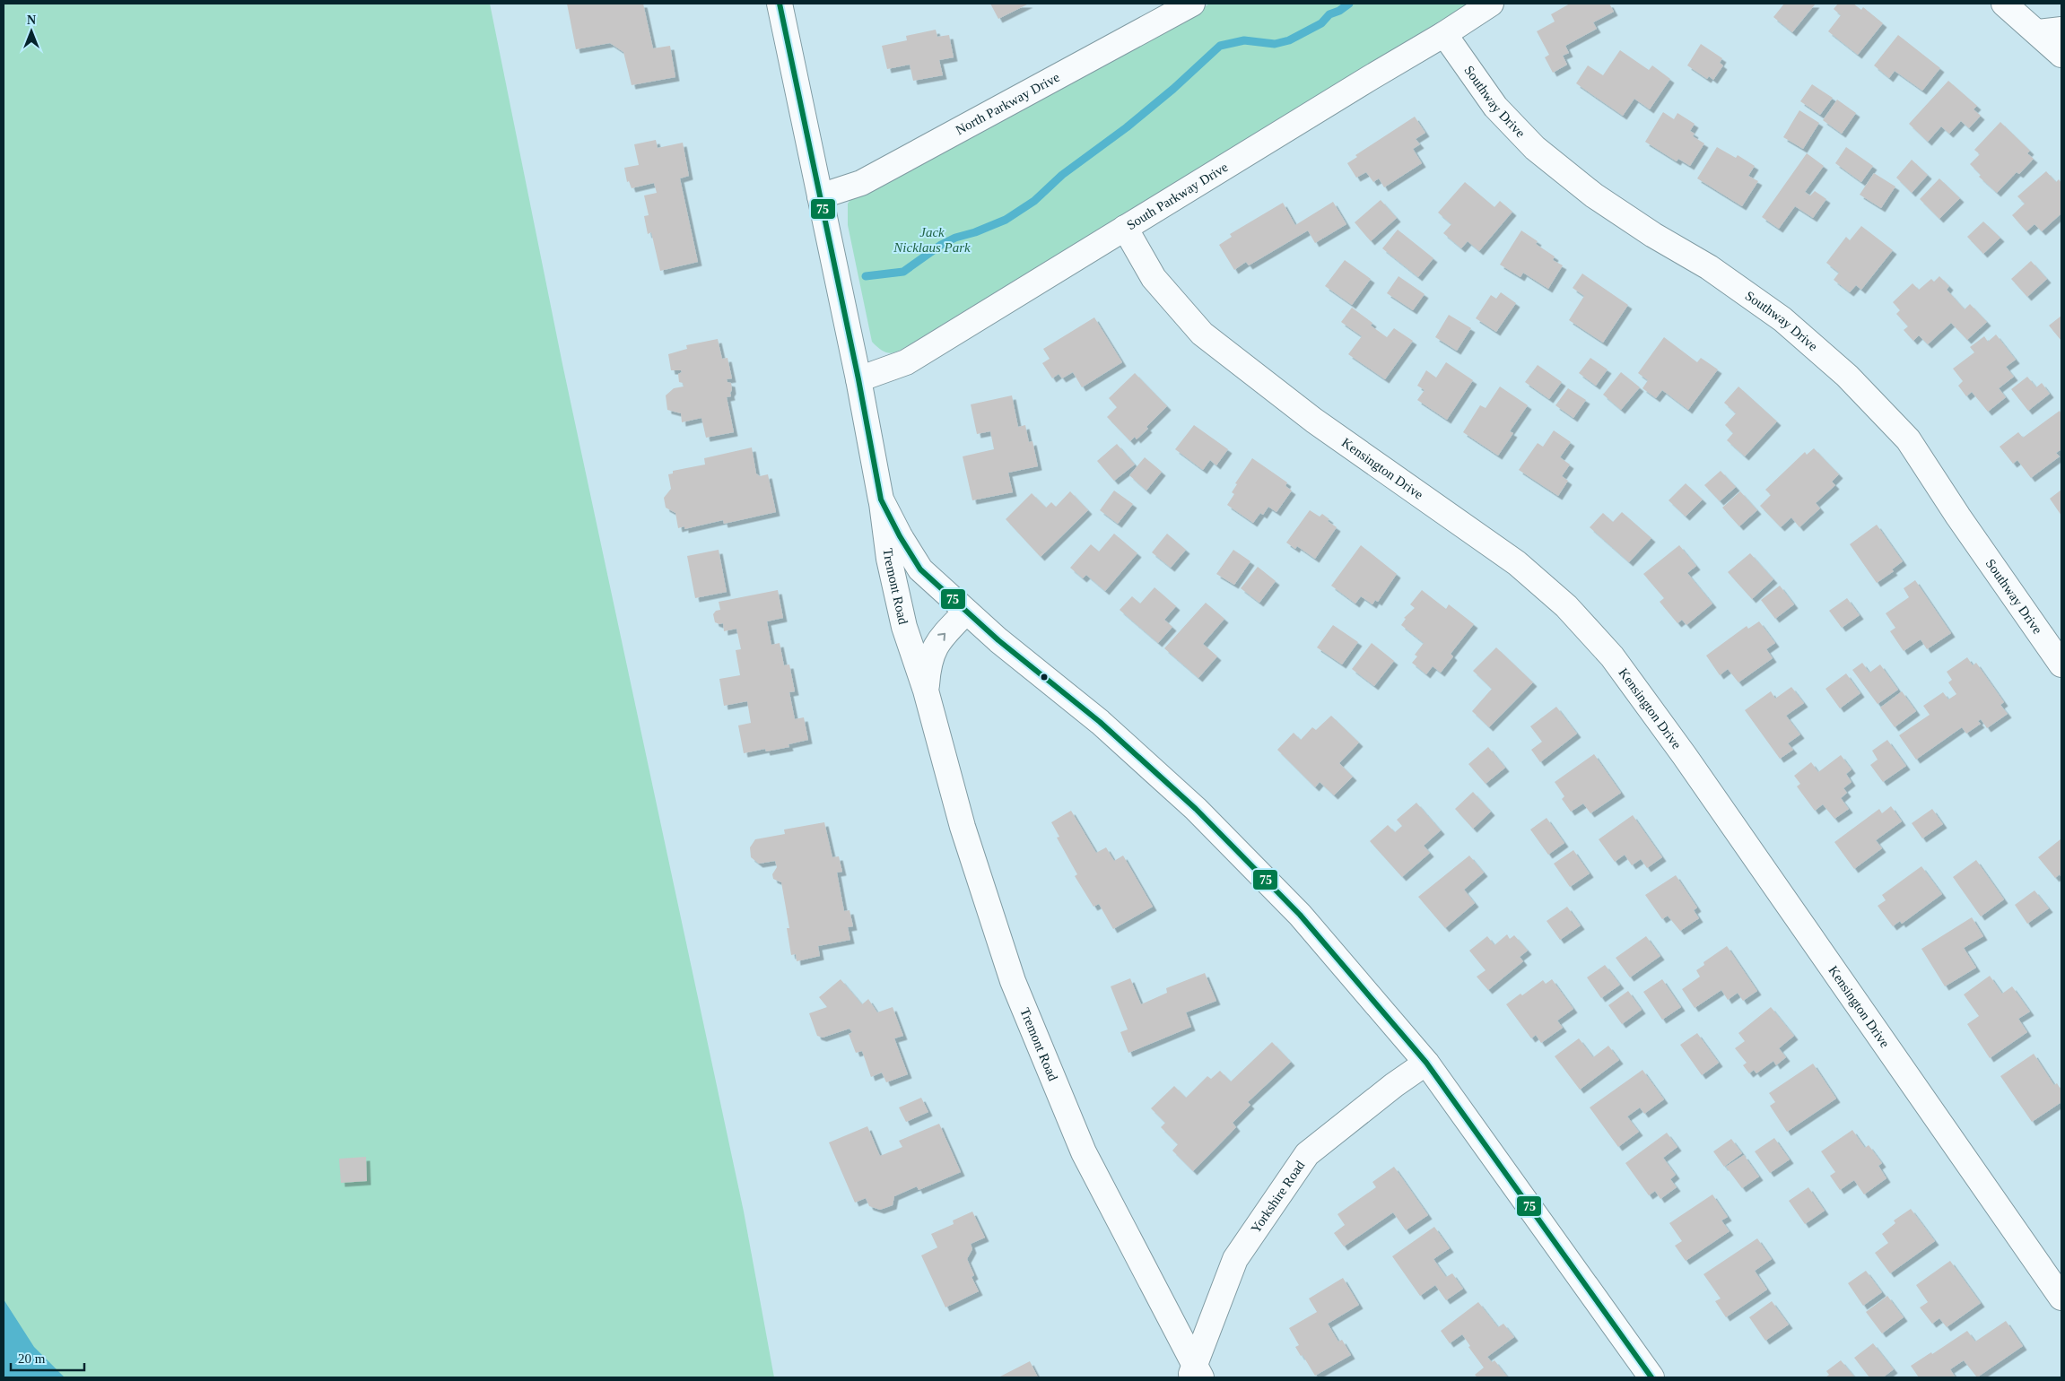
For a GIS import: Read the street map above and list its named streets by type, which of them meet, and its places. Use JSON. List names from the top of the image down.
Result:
{
  "streets": {
    "street": [
      "Southway Drive",
      "North Parkway Drive",
      "South Parkway Drive",
      "Kensington Drive",
      "Tremont Road",
      "Yorkshire Road"
    ]
  },
  "crossings": [
    ["Southway Drive", "South Parkway Drive"],
    ["North Parkway Drive", "Tremont Road"],
    ["South Parkway Drive", "Kensington Drive"],
    ["South Parkway Drive", "Tremont Road"],
    ["Tremont Road", "Yorkshire Road"]
  ],
  "parks": ["Jack Nicklaus Park"],
  "lines": ["transit line 75"],
  "scale_bar": "20 m",
  "north": "top"
}
